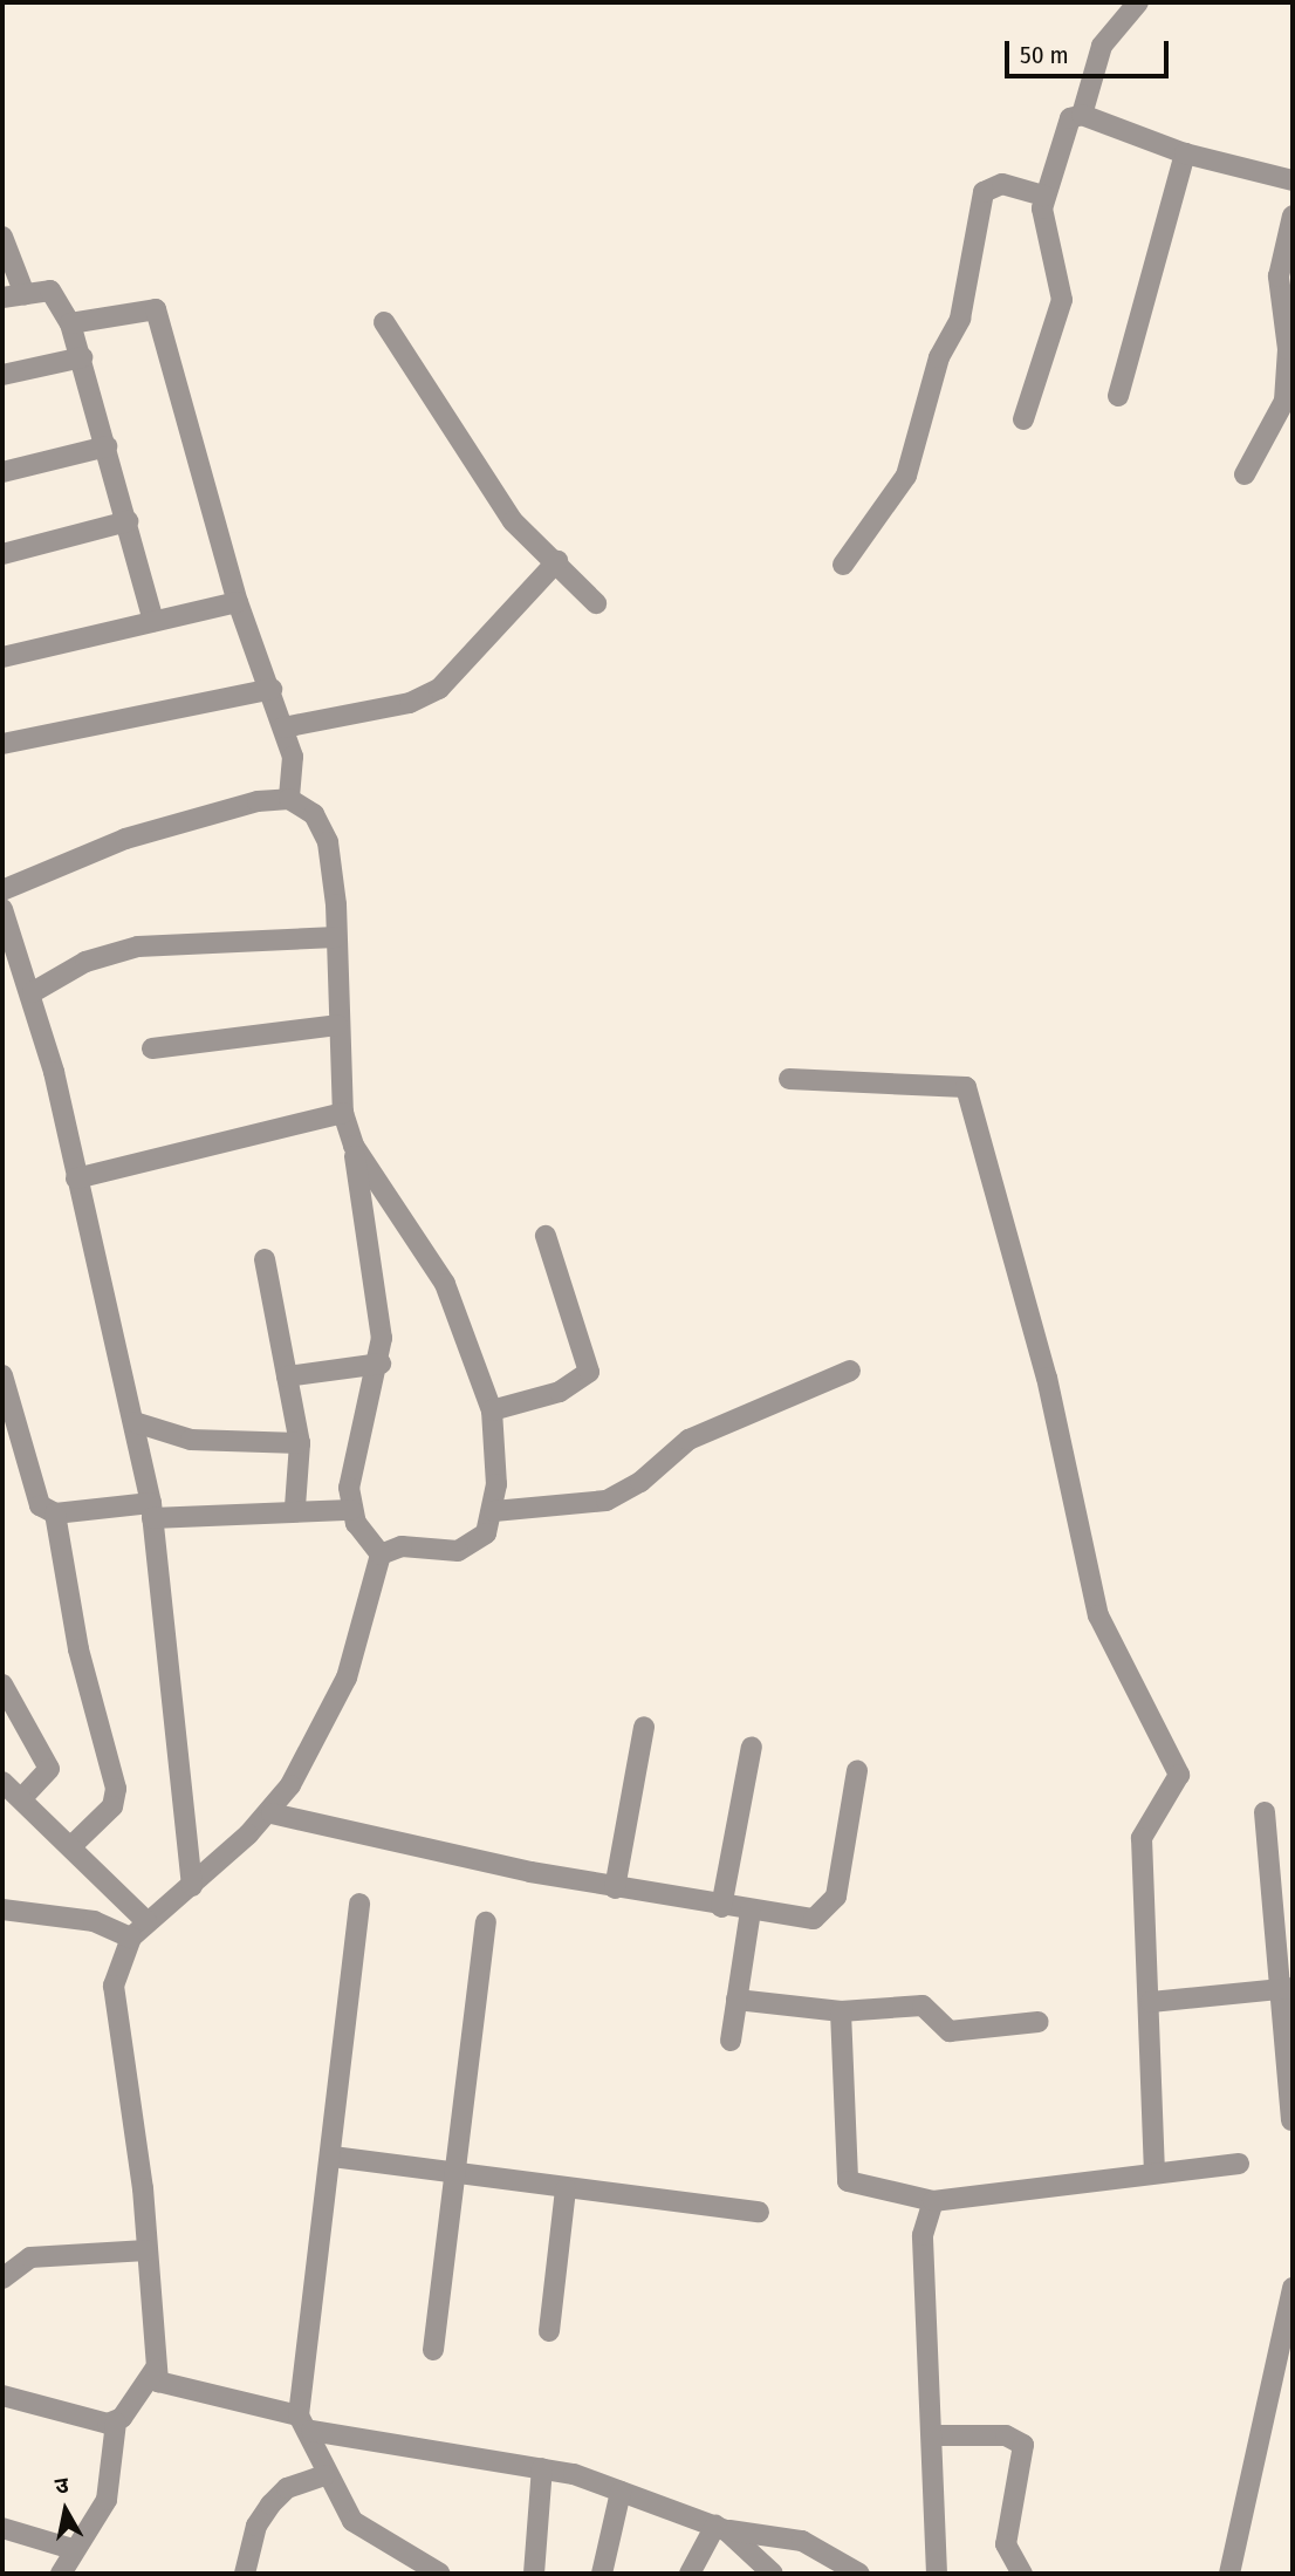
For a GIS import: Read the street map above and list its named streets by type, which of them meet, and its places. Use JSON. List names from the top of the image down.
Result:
{
  "scale_bar": "50 m",
  "north": "top"
}
